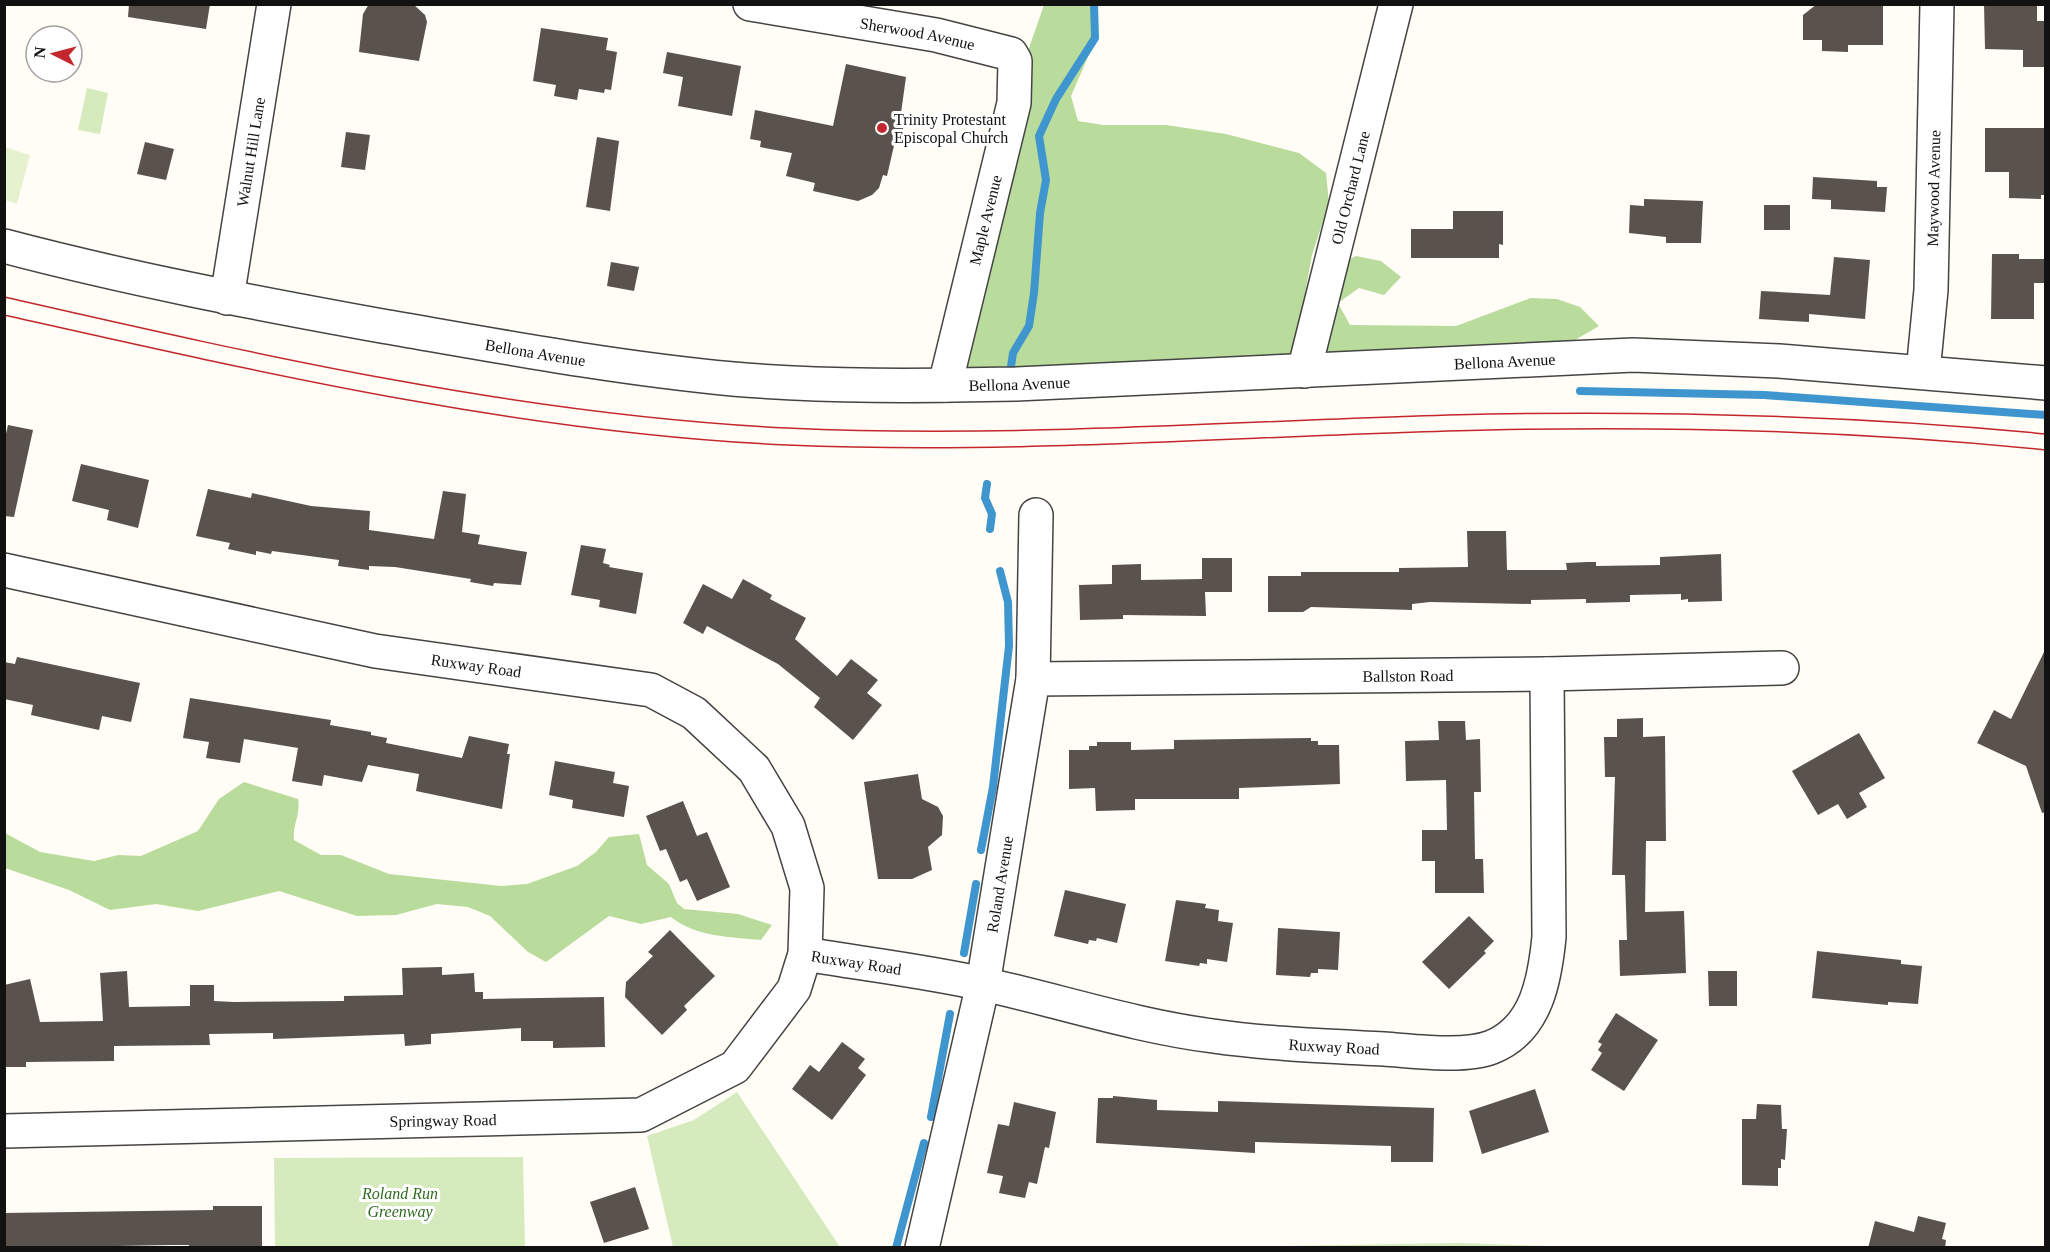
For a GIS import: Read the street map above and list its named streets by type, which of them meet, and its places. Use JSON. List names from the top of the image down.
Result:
{
  "streets": {
    "street": [
      "Sherwood Avenue",
      "Walnut Hill Lane",
      "Old Orchard Lane",
      "Maywood Avenue",
      "Maple Avenue",
      "Bellona Avenue",
      "Ruxway Road",
      "Ballston Road",
      "Roland Avenue",
      "Springway Road"
    ]
  },
  "crossings": [
    ["Sherwood Avenue", "Maple Avenue"],
    ["Walnut Hill Lane", "Bellona Avenue"],
    ["Old Orchard Lane", "Bellona Avenue"],
    ["Maywood Avenue", "Bellona Avenue"],
    ["Maple Avenue", "Bellona Avenue"],
    ["Ruxway Road", "Ballston Road"],
    ["Ruxway Road", "Roland Avenue"],
    ["Ruxway Road", "Springway Road"],
    ["Ballston Road", "Roland Avenue"]
  ],
  "parks": ["Roland Run Greenway"],
  "places": ["Trinity Protestant Episcopal Church"],
  "north": "left"
}
